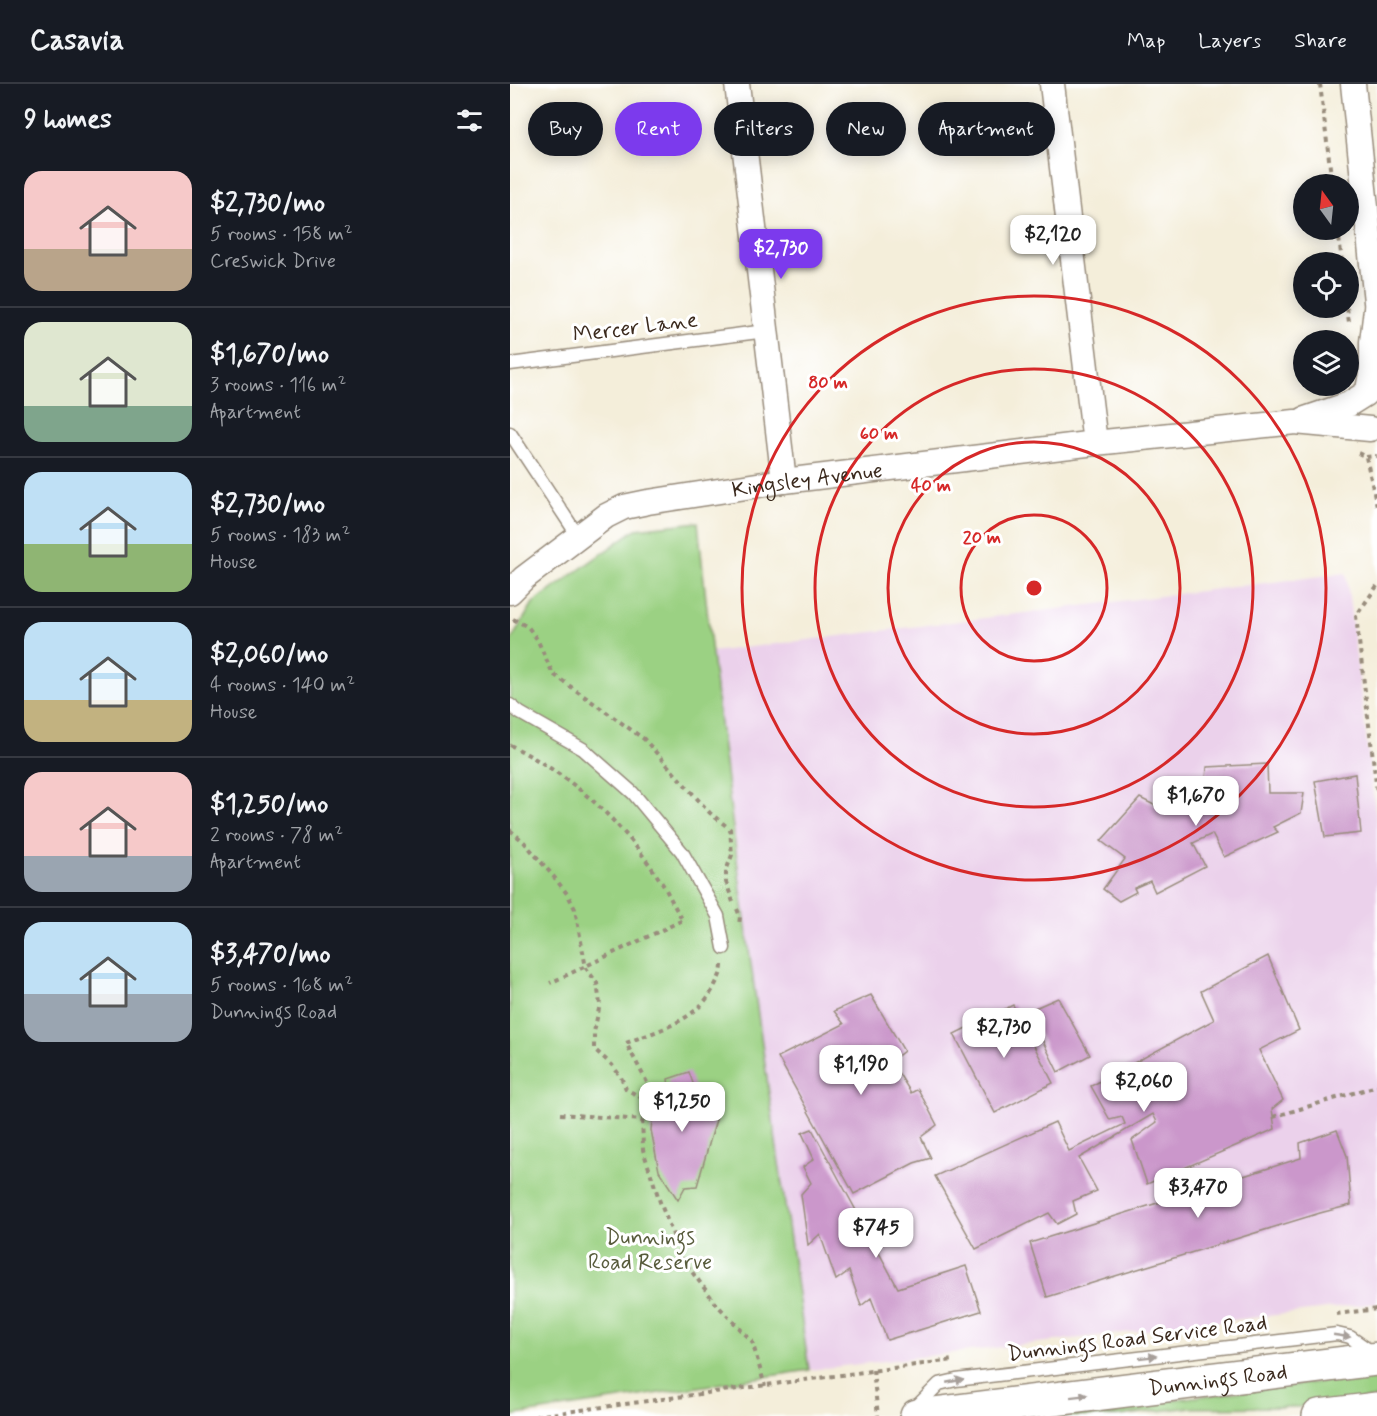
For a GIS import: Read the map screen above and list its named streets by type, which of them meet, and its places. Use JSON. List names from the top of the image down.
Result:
{
  "streets": {
    "main road": ["Dunnings Road"],
    "street": ["Kingsley Avenue"],
    "lane": ["Mercer Lane", "Dunnings Road Service Road"]
  },
  "crossings": [
    ["Dunnings Road Service Road", "Dunnings Road"]
  ],
  "one_way": ["Dunnings Road Service Road", "Dunnings Road"],
  "parks": ["Dunnings Road Reserve"],
  "north": "top",
  "page": {
    "header": "Casavia",
    "nav": ["Map", "Layers", "Share"],
    "heading": "9 homes",
    "chip": [
      "Buy",
      "Rent",
      "Filters",
      "New",
      "Apartment"
    ],
    "list": [
      {
        "name": "$2,730/mo",
        "note": "5 rooms · 158 m² · Creswick Drive"
      },
      {
        "name": "$1,670/mo",
        "note": "3 rooms · 116 m² · Apartment"
      },
      {
        "name": "$2,730/mo",
        "note": "5 rooms · 183 m² · House"
      },
      {
        "name": "$2,060/mo",
        "note": "4 rooms · 140 m² · House"
      },
      {
        "name": "$1,250/mo",
        "note": "2 rooms · 78 m² · Apartment"
      },
      {
        "name": "$3,470/mo",
        "note": "5 rooms · 168 m² · Dunnings Road"
      }
    ],
    "price": [
      "$2,120",
      "$2,730",
      "$1,670",
      "$2,730",
      "$1,190",
      "$2,060",
      "$1,250",
      "$3,470",
      "$745"
    ]
  },
  "rings": [
    "80 m",
    "60 m",
    "40 m",
    "20 m"
  ]
}
